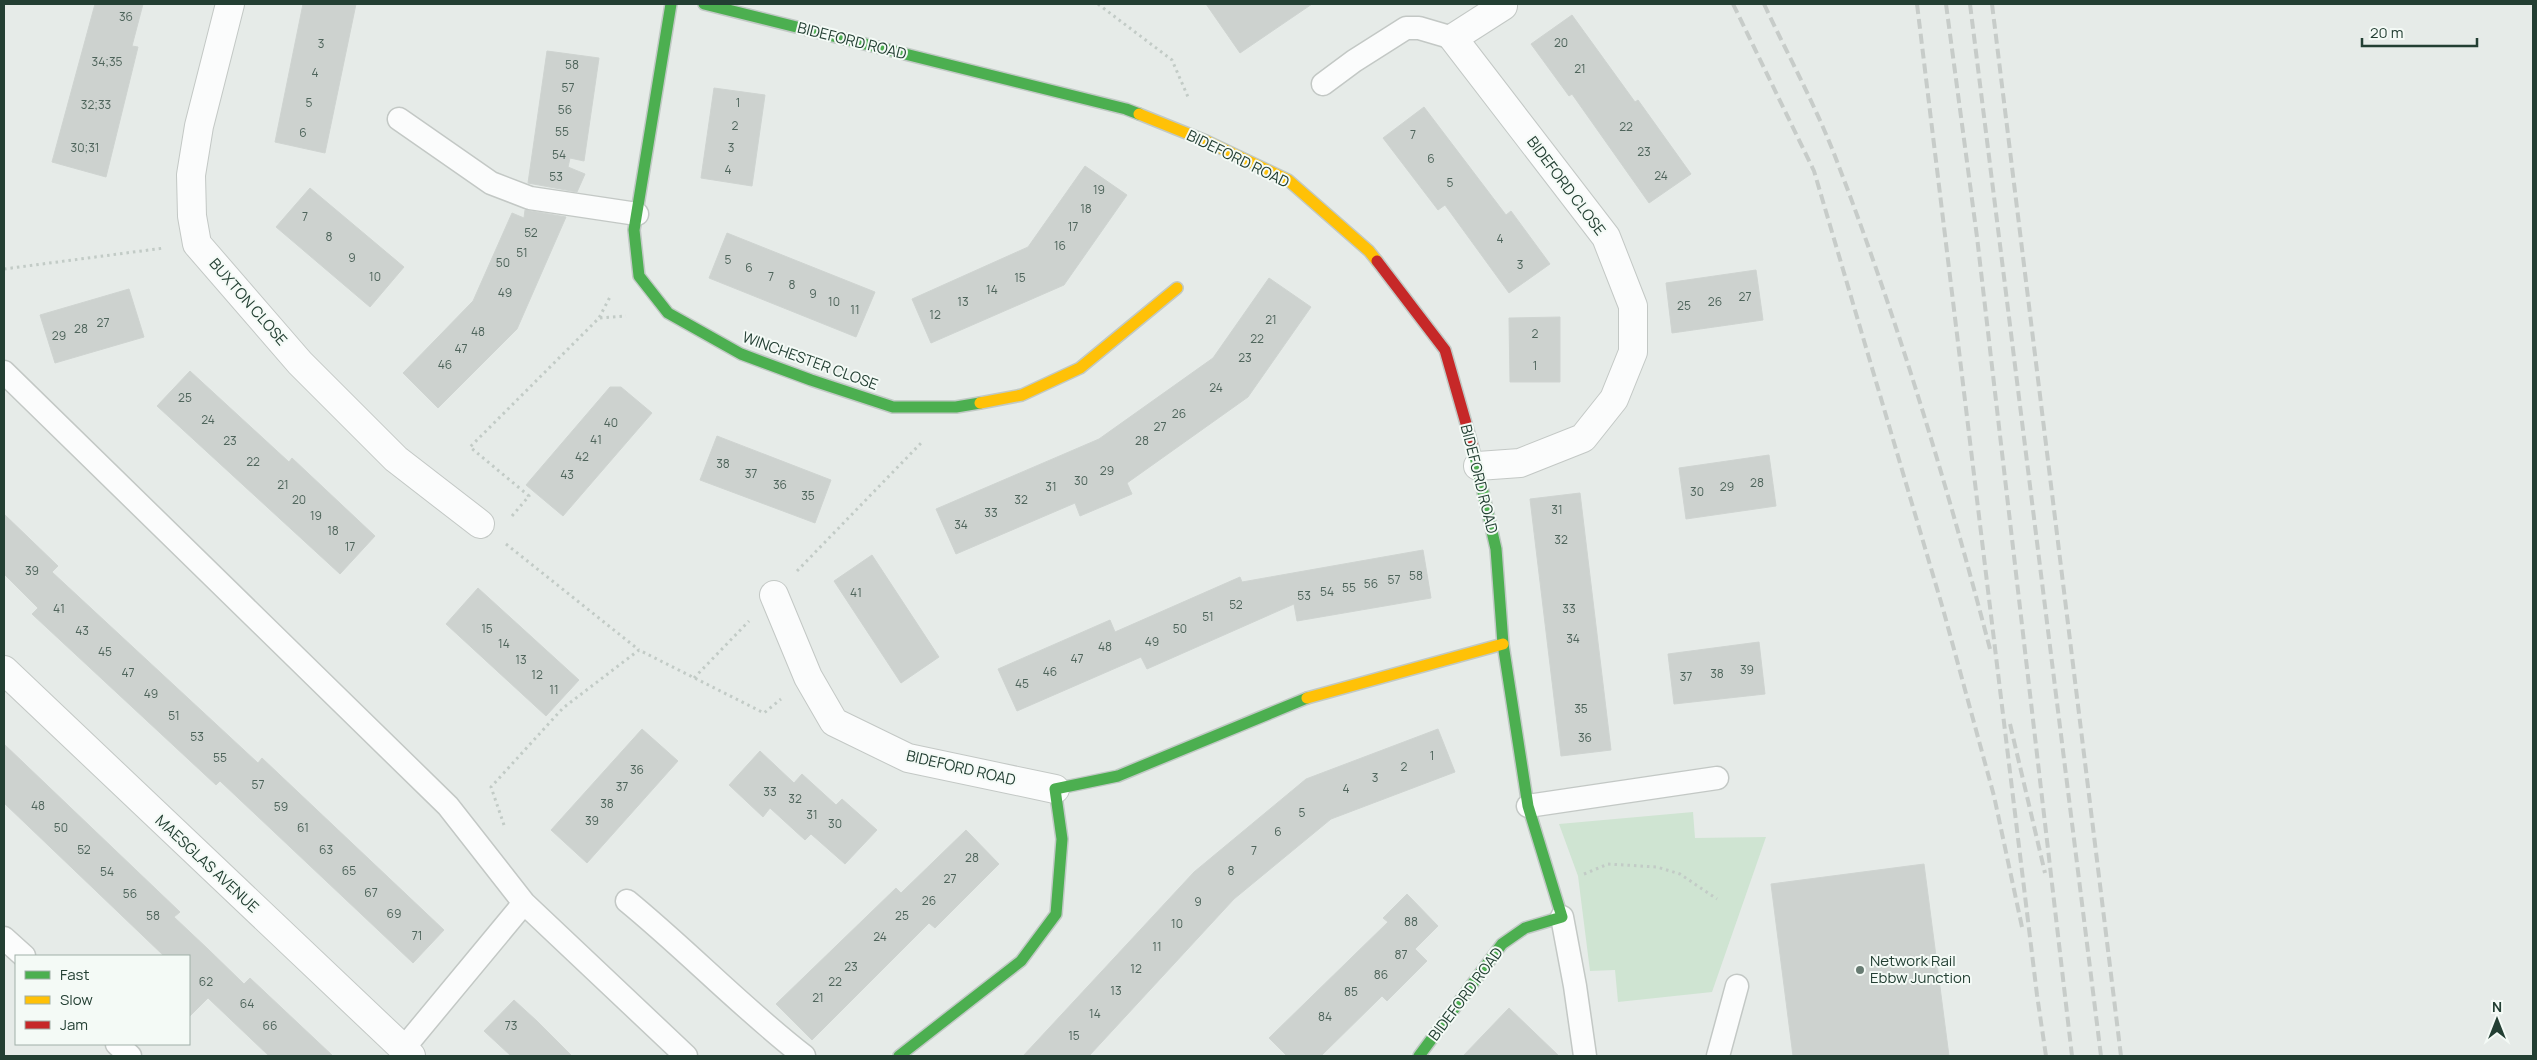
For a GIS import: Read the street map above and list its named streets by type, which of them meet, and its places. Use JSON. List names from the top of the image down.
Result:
{
  "streets": {
    "street": [
      "BIDEFORD ROAD",
      "BIDEFORD CLOSE",
      "BUXTON CLOSE",
      "WINCHESTER CLOSE",
      "MAESGLAS AVENUE"
    ]
  },
  "crossings": [
    ["BIDEFORD ROAD", "BIDEFORD CLOSE"]
  ],
  "places": ["Network Rail Ebbw Junction"],
  "house_numbers": [
    "36",
    "20",
    "3",
    "34;35",
    "58",
    "21",
    "4",
    "57",
    "5",
    "1",
    "32;33",
    "56",
    "2",
    "22",
    "55",
    "6",
    "7",
    "30;31",
    "3",
    "23",
    "54",
    "6",
    "4",
    "24",
    "53",
    "5",
    "19",
    "18",
    "7",
    "17",
    "52",
    "8",
    "4",
    "16",
    "51",
    "9",
    "5",
    "50",
    "3",
    "6",
    "10",
    "7",
    "15",
    "8",
    "14",
    "49",
    "9",
    "27",
    "10",
    "13",
    "26",
    "25",
    "11",
    "12",
    "21",
    "27",
    "28",
    "48",
    "2",
    "29",
    "22",
    "47",
    "23",
    "46",
    "1",
    "24",
    "25",
    "26",
    "24",
    "40",
    "27",
    "41",
    "23",
    "28",
    "42",
    "22",
    "38",
    "29",
    "37",
    "43",
    "30",
    "28",
    "21",
    "36",
    "31",
    "29",
    "30",
    "35",
    "20",
    "32",
    "31",
    "33",
    "19",
    "34",
    "18",
    "32",
    "17",
    "39",
    "58",
    "57",
    "56",
    "55",
    "54",
    "41",
    "53",
    "52",
    "41",
    "33",
    "51",
    "15",
    "50",
    "43",
    "34",
    "49",
    "14",
    "48",
    "45",
    "47",
    "13",
    "39",
    "46",
    "47",
    "38",
    "12",
    "37",
    "45",
    "11",
    "49",
    "35",
    "51",
    "53",
    "36",
    "1",
    "55",
    "2",
    "36",
    "3",
    "57",
    "37",
    "4",
    "33",
    "32",
    "38",
    "48",
    "59",
    "5",
    "31",
    "39",
    "30",
    "50",
    "61",
    "6",
    "52",
    "63",
    "7",
    "28",
    "65",
    "8",
    "54",
    "27",
    "67",
    "56",
    "26",
    "9",
    "69",
    "58",
    "25",
    "88",
    "10",
    "71",
    "24",
    "11",
    "87",
    "23",
    "12",
    "86",
    "62",
    "22",
    "13",
    "85",
    "21",
    "64",
    "14",
    "84",
    "66",
    "73",
    "15"
  ],
  "legend": ["Fast", "Slow", "Jam"],
  "scale_bar": "20 m",
  "north": "top"
}
